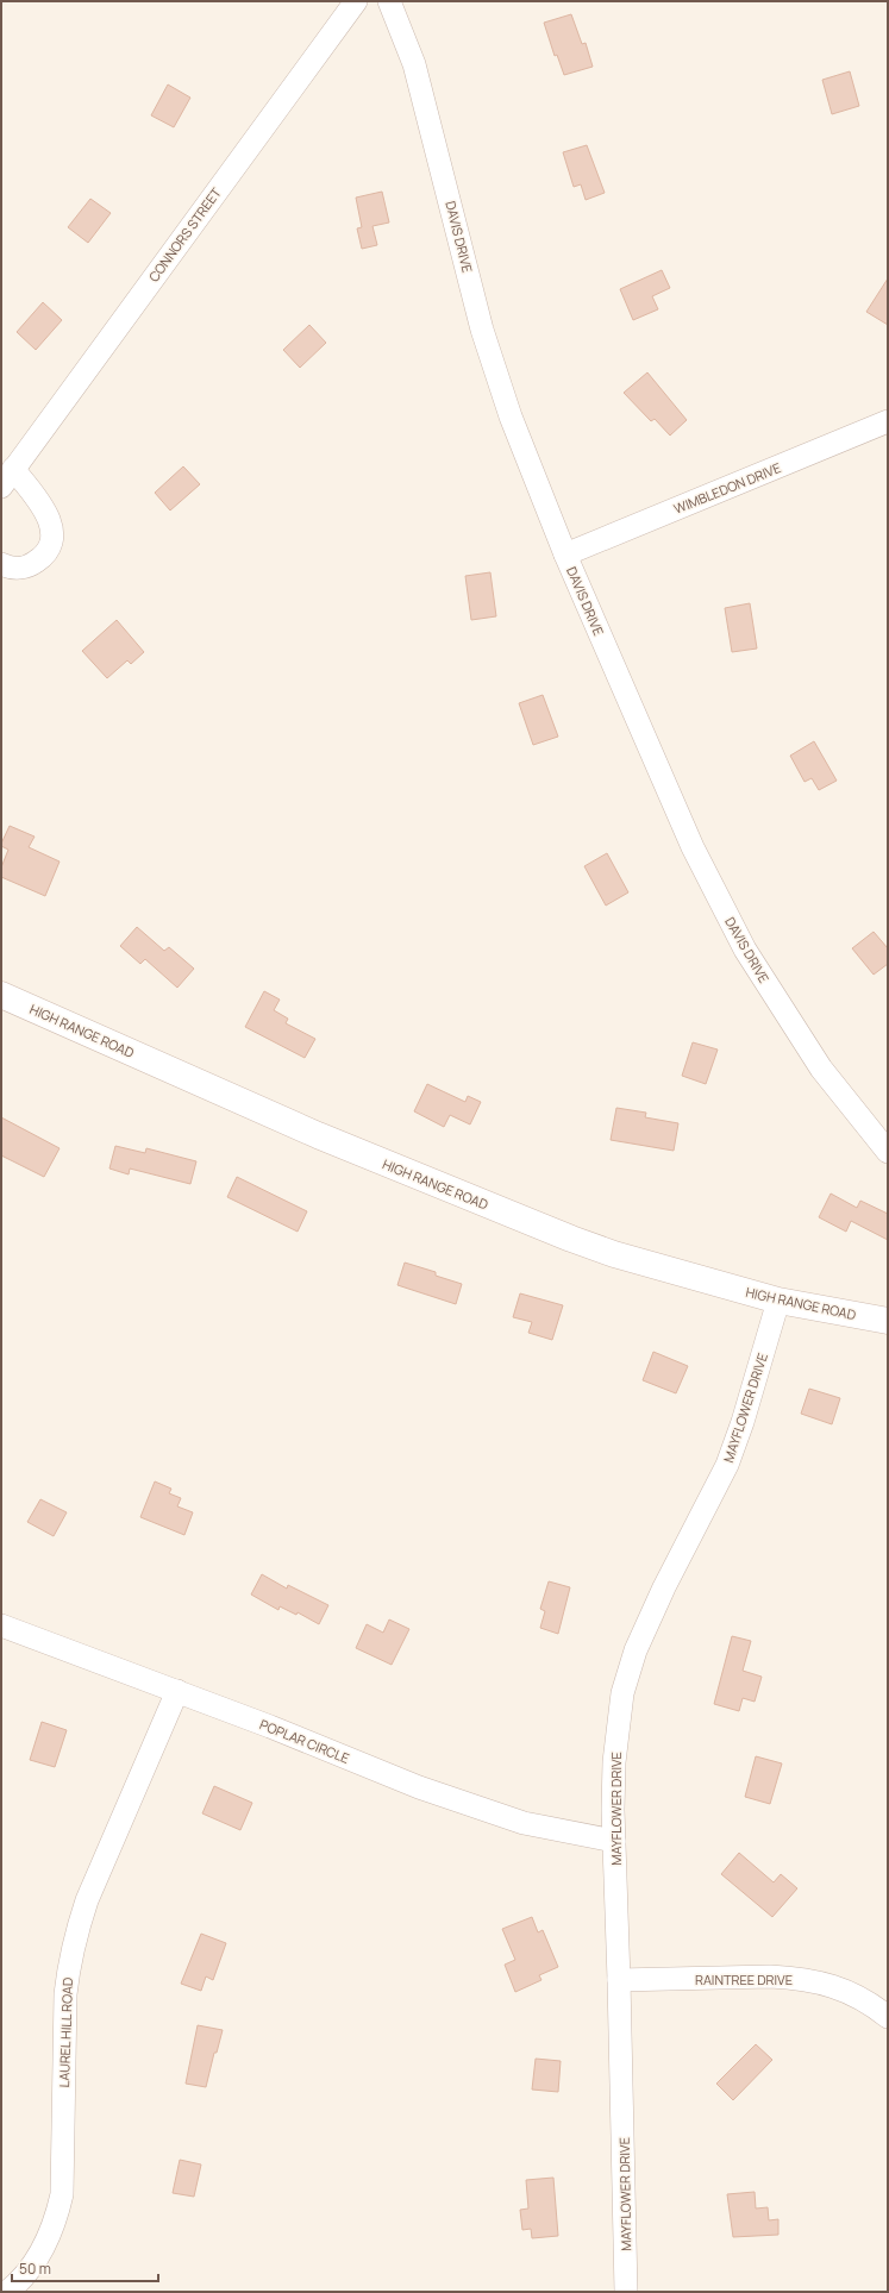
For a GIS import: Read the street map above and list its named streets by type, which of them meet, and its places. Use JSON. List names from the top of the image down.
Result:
{
  "streets": {
    "street": [
      "CONNORS STREET",
      "DAVIS DRIVE",
      "WIMBLEDON DRIVE",
      "HIGH RANGE ROAD",
      "MAYFLOWER DRIVE",
      "POPLAR CIRCLE",
      "RAINTREE DRIVE",
      "LAUREL HILL ROAD"
    ]
  },
  "crossings": [
    ["DAVIS DRIVE", "WIMBLEDON DRIVE"],
    ["HIGH RANGE ROAD", "MAYFLOWER DRIVE"],
    ["MAYFLOWER DRIVE", "POPLAR CIRCLE"],
    ["MAYFLOWER DRIVE", "RAINTREE DRIVE"],
    ["POPLAR CIRCLE", "LAUREL HILL ROAD"]
  ],
  "scale_bar": "50 m"
}
